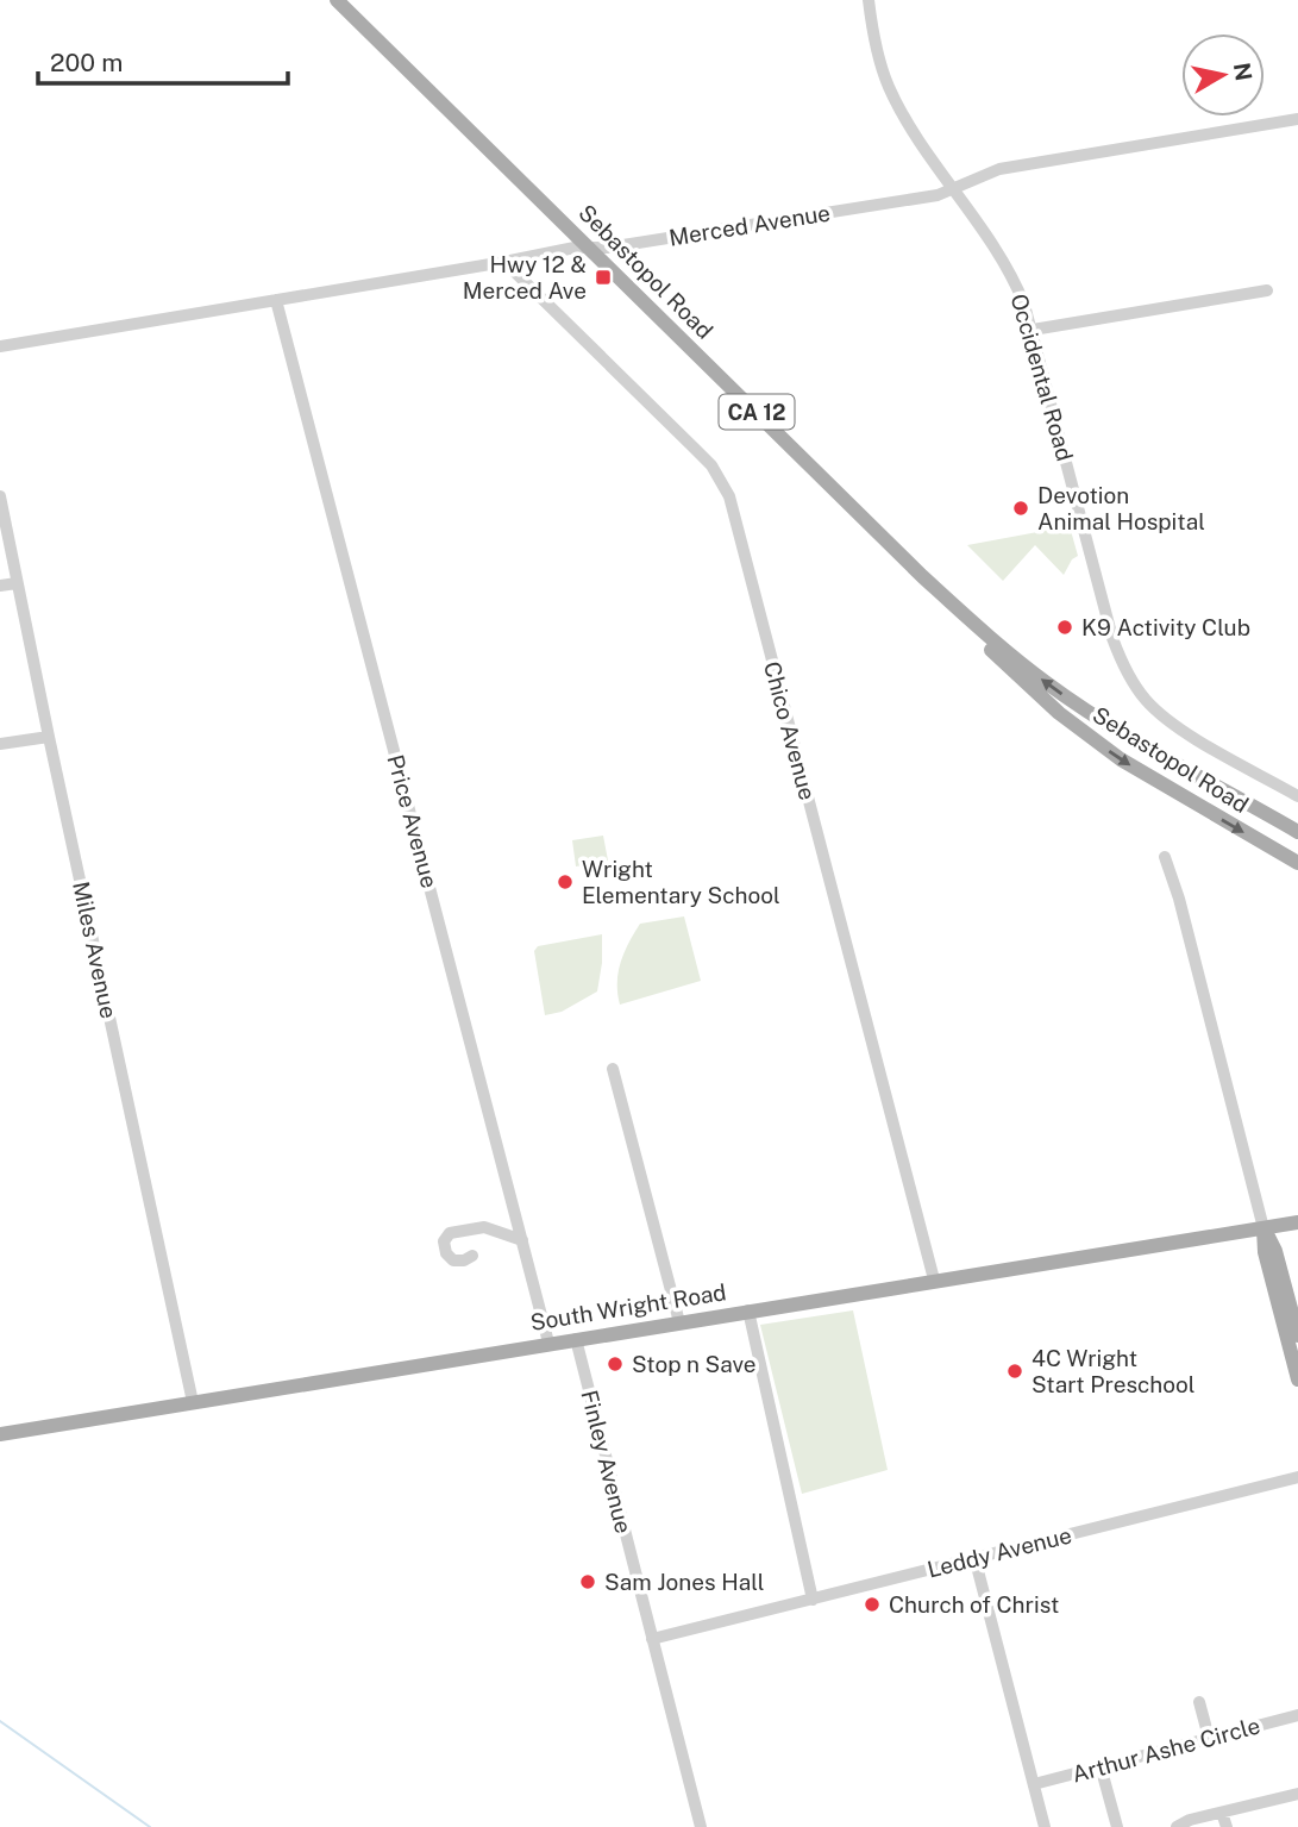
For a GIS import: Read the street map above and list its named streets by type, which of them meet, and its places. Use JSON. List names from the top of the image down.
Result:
{
  "streets": {
    "main road": ["Sebastopol Road", "CA 12", "South Wright Road"],
    "street": [
      "Merced Avenue",
      "Occidental Road",
      "Chico Avenue",
      "Price Avenue",
      "Miles Avenue",
      "Finley Avenue",
      "Leddy Avenue",
      "Arthur Ashe Circle"
    ]
  },
  "crossings": [
    ["Merced Avenue", "Sebastopol Road"],
    ["Merced Avenue", "Occidental Road"],
    ["Merced Avenue", "Chico Avenue"],
    ["Merced Avenue", "Price Avenue"],
    ["Chico Avenue", "South Wright Road"],
    ["Price Avenue", "South Wright Road"],
    ["Miles Avenue", "South Wright Road"],
    ["South Wright Road", "Finley Avenue"],
    ["Finley Avenue", "Leddy Avenue"]
  ],
  "places": {
    "transit": ["Hwy 12 & Merced Ave"],
    "other": [
      "Devotion Animal Hospital",
      "K9 Activity Club",
      "Wright Elementary School",
      "Stop n Save",
      "4C Wright Start Preschool",
      "Sam Jones Hall",
      "Church of Christ"
    ]
  },
  "scale_bar": "200 m",
  "north": "right"
}
